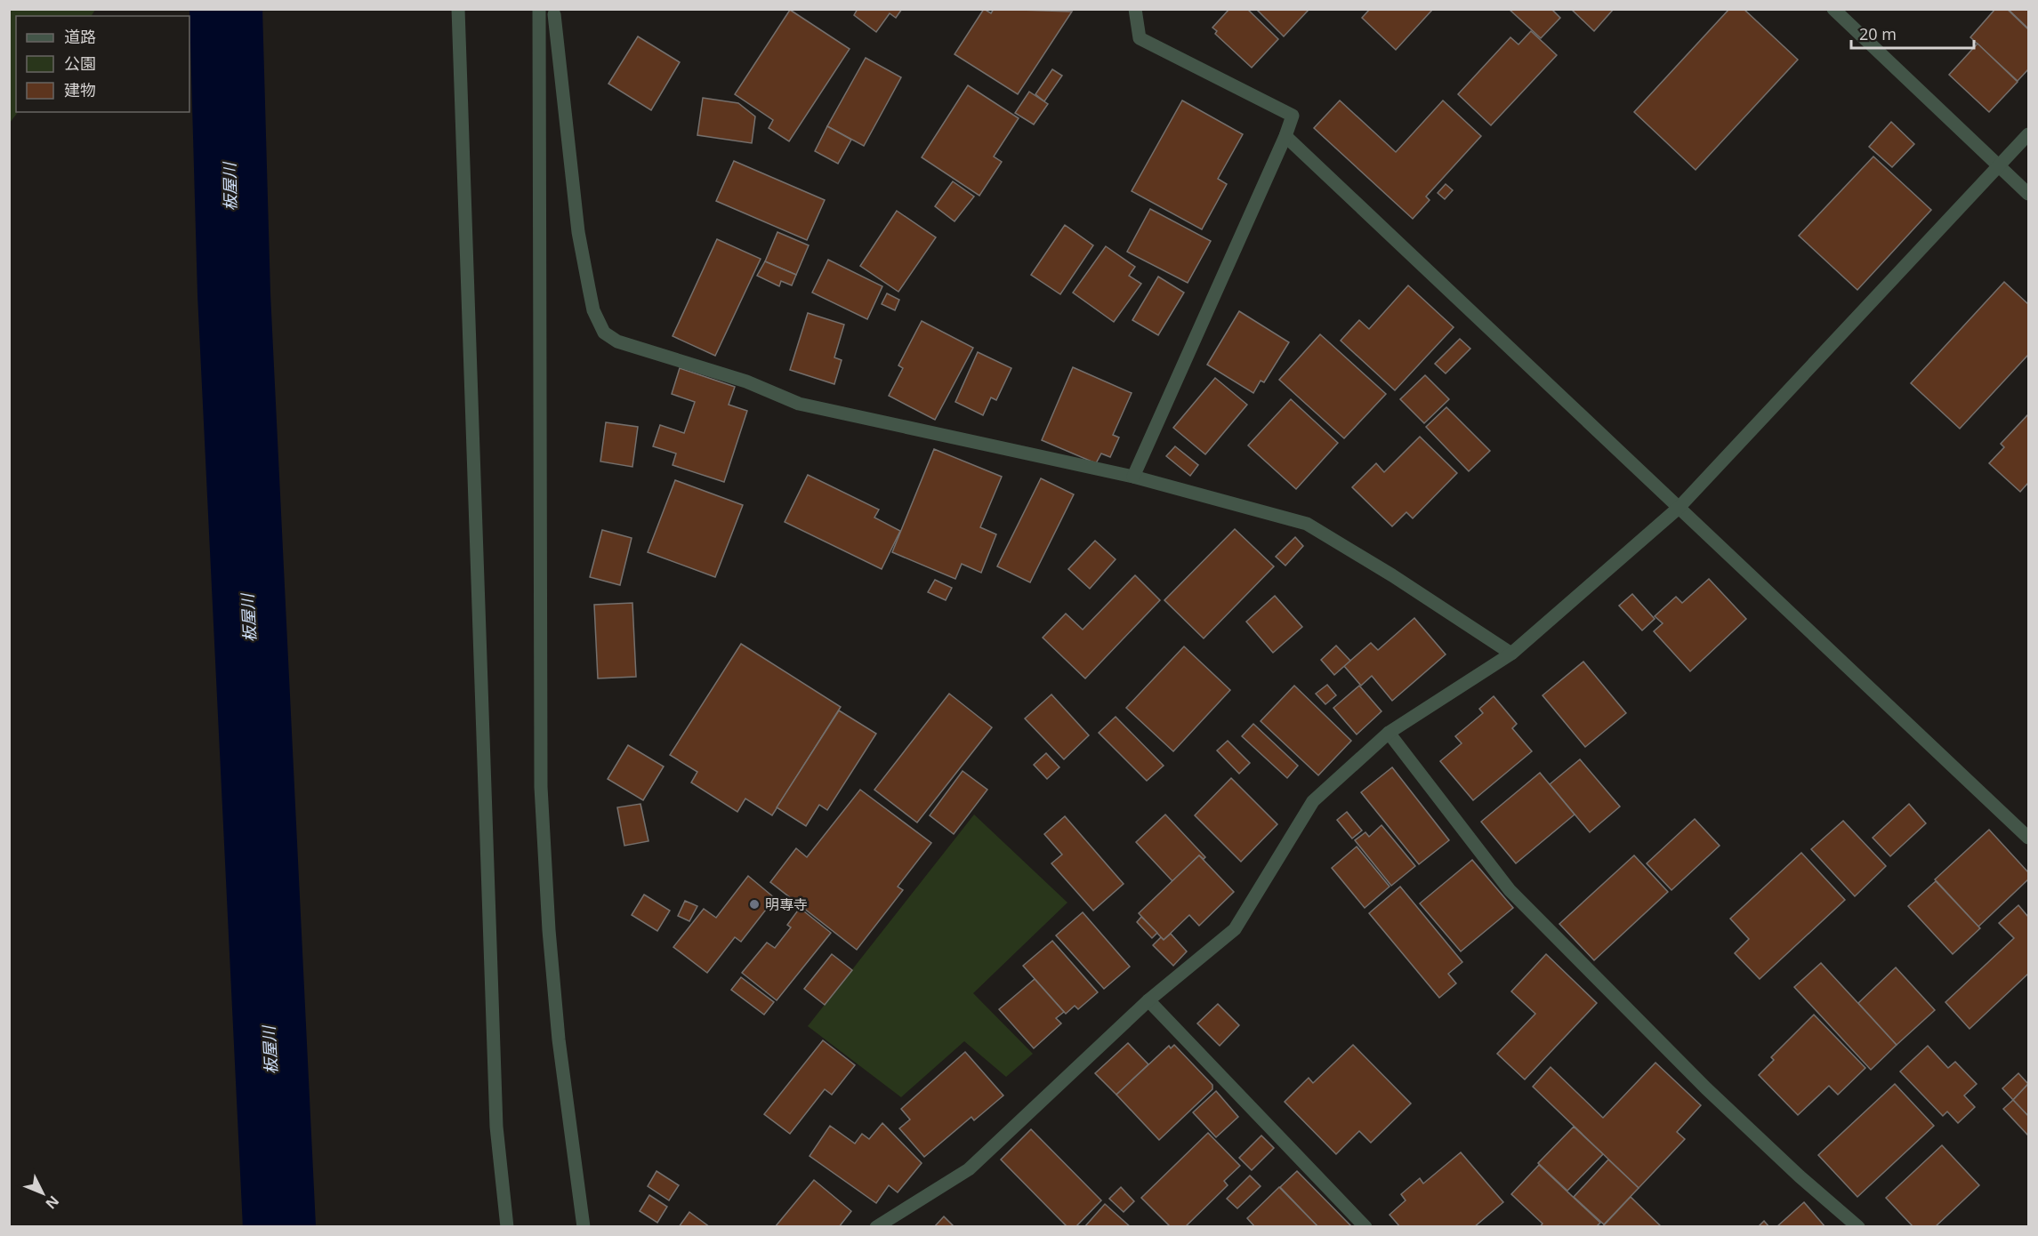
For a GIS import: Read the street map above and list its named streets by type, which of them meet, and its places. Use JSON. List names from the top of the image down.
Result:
{
  "water": ["板屋川"],
  "places": ["明專寺"],
  "legend": ["道路", "公園", "建物"],
  "scale_bar": "20 m",
  "north": "bottom right"
}
